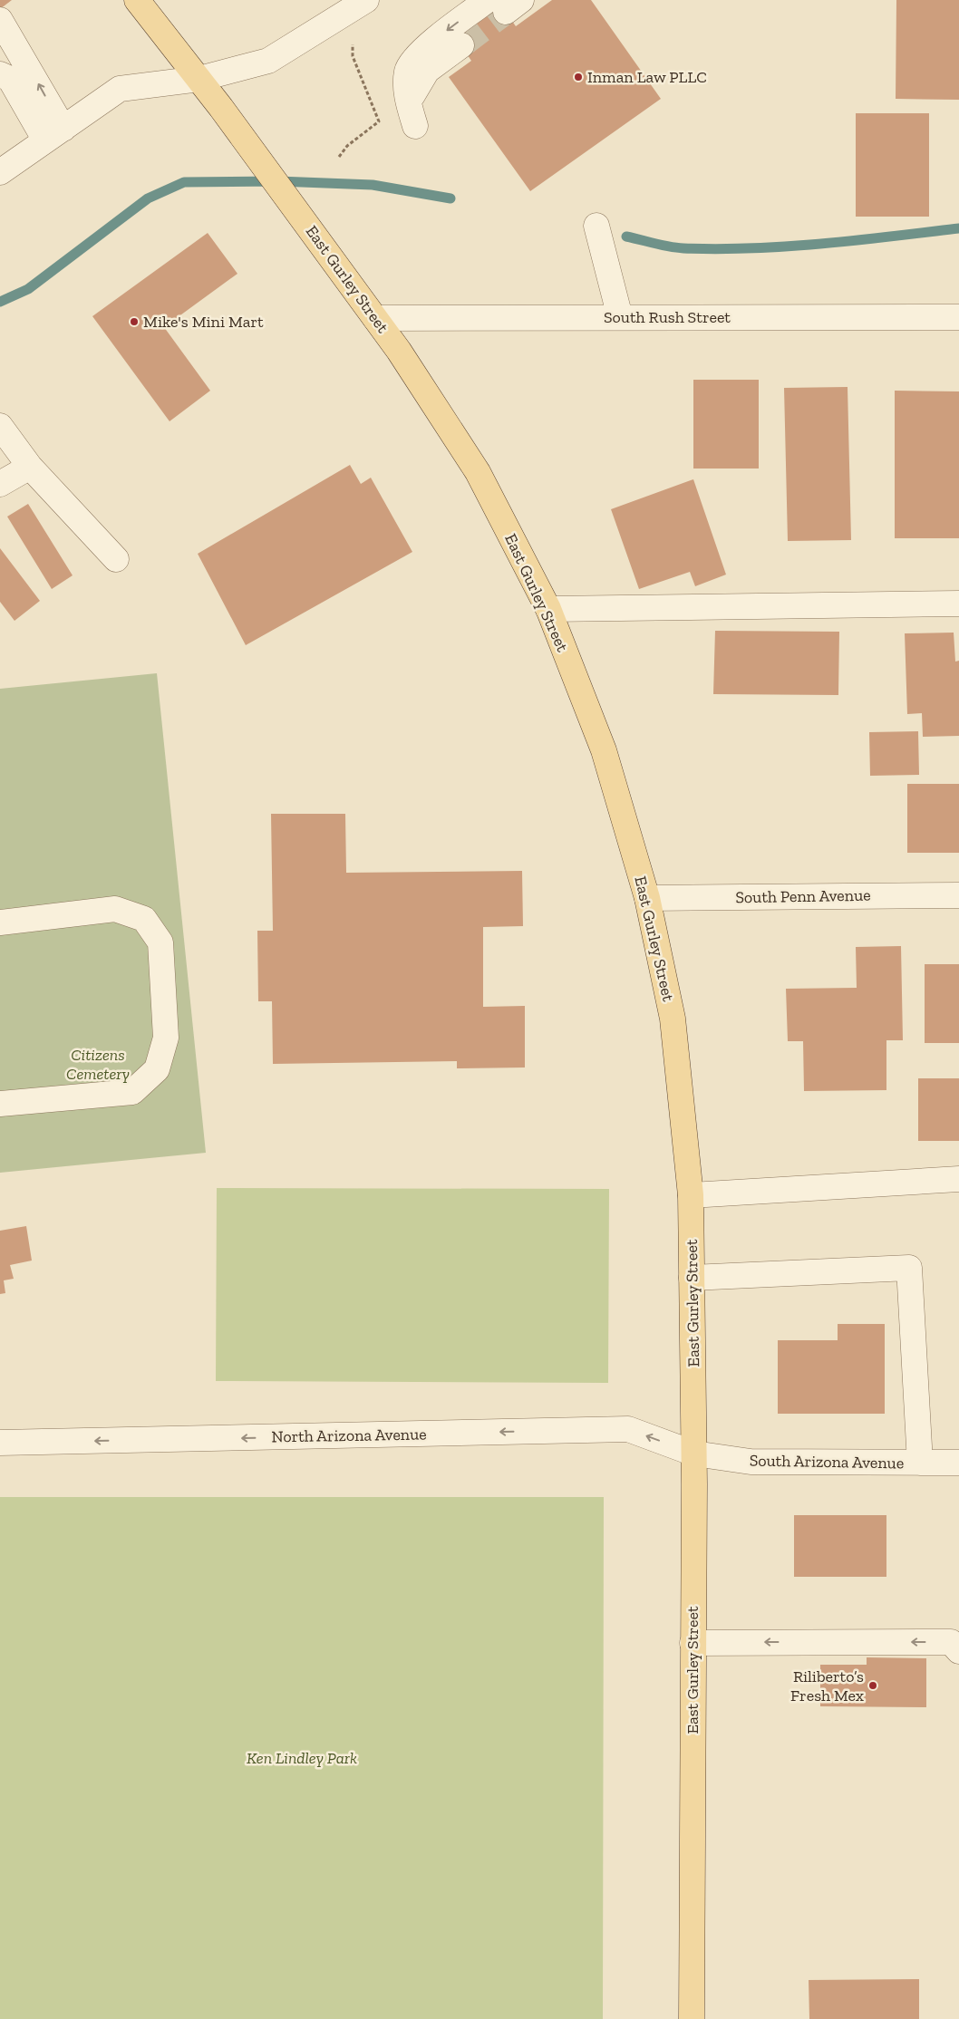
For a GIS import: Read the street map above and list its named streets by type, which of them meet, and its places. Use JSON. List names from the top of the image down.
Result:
{
  "streets": {
    "main road": ["East Gurley Street"],
    "street": [
      "South Rush Street",
      "South Penn Avenue",
      "North Arizona Avenue",
      "South Arizona Avenue"
    ]
  },
  "crossings": [
    ["East Gurley Street", "South Rush Street"],
    ["East Gurley Street", "South Penn Avenue"],
    ["East Gurley Street", "North Arizona Avenue"],
    ["East Gurley Street", "South Arizona Avenue"],
    ["North Arizona Avenue", "South Arizona Avenue"]
  ],
  "one_way": ["North Arizona Avenue"],
  "parks": ["Citizens Cemetery", "Ken Lindley Park"],
  "places": ["Inman Law PLLC", "Mike's Mini Mart", "Riliberto’s Fresh Mex"]
}
